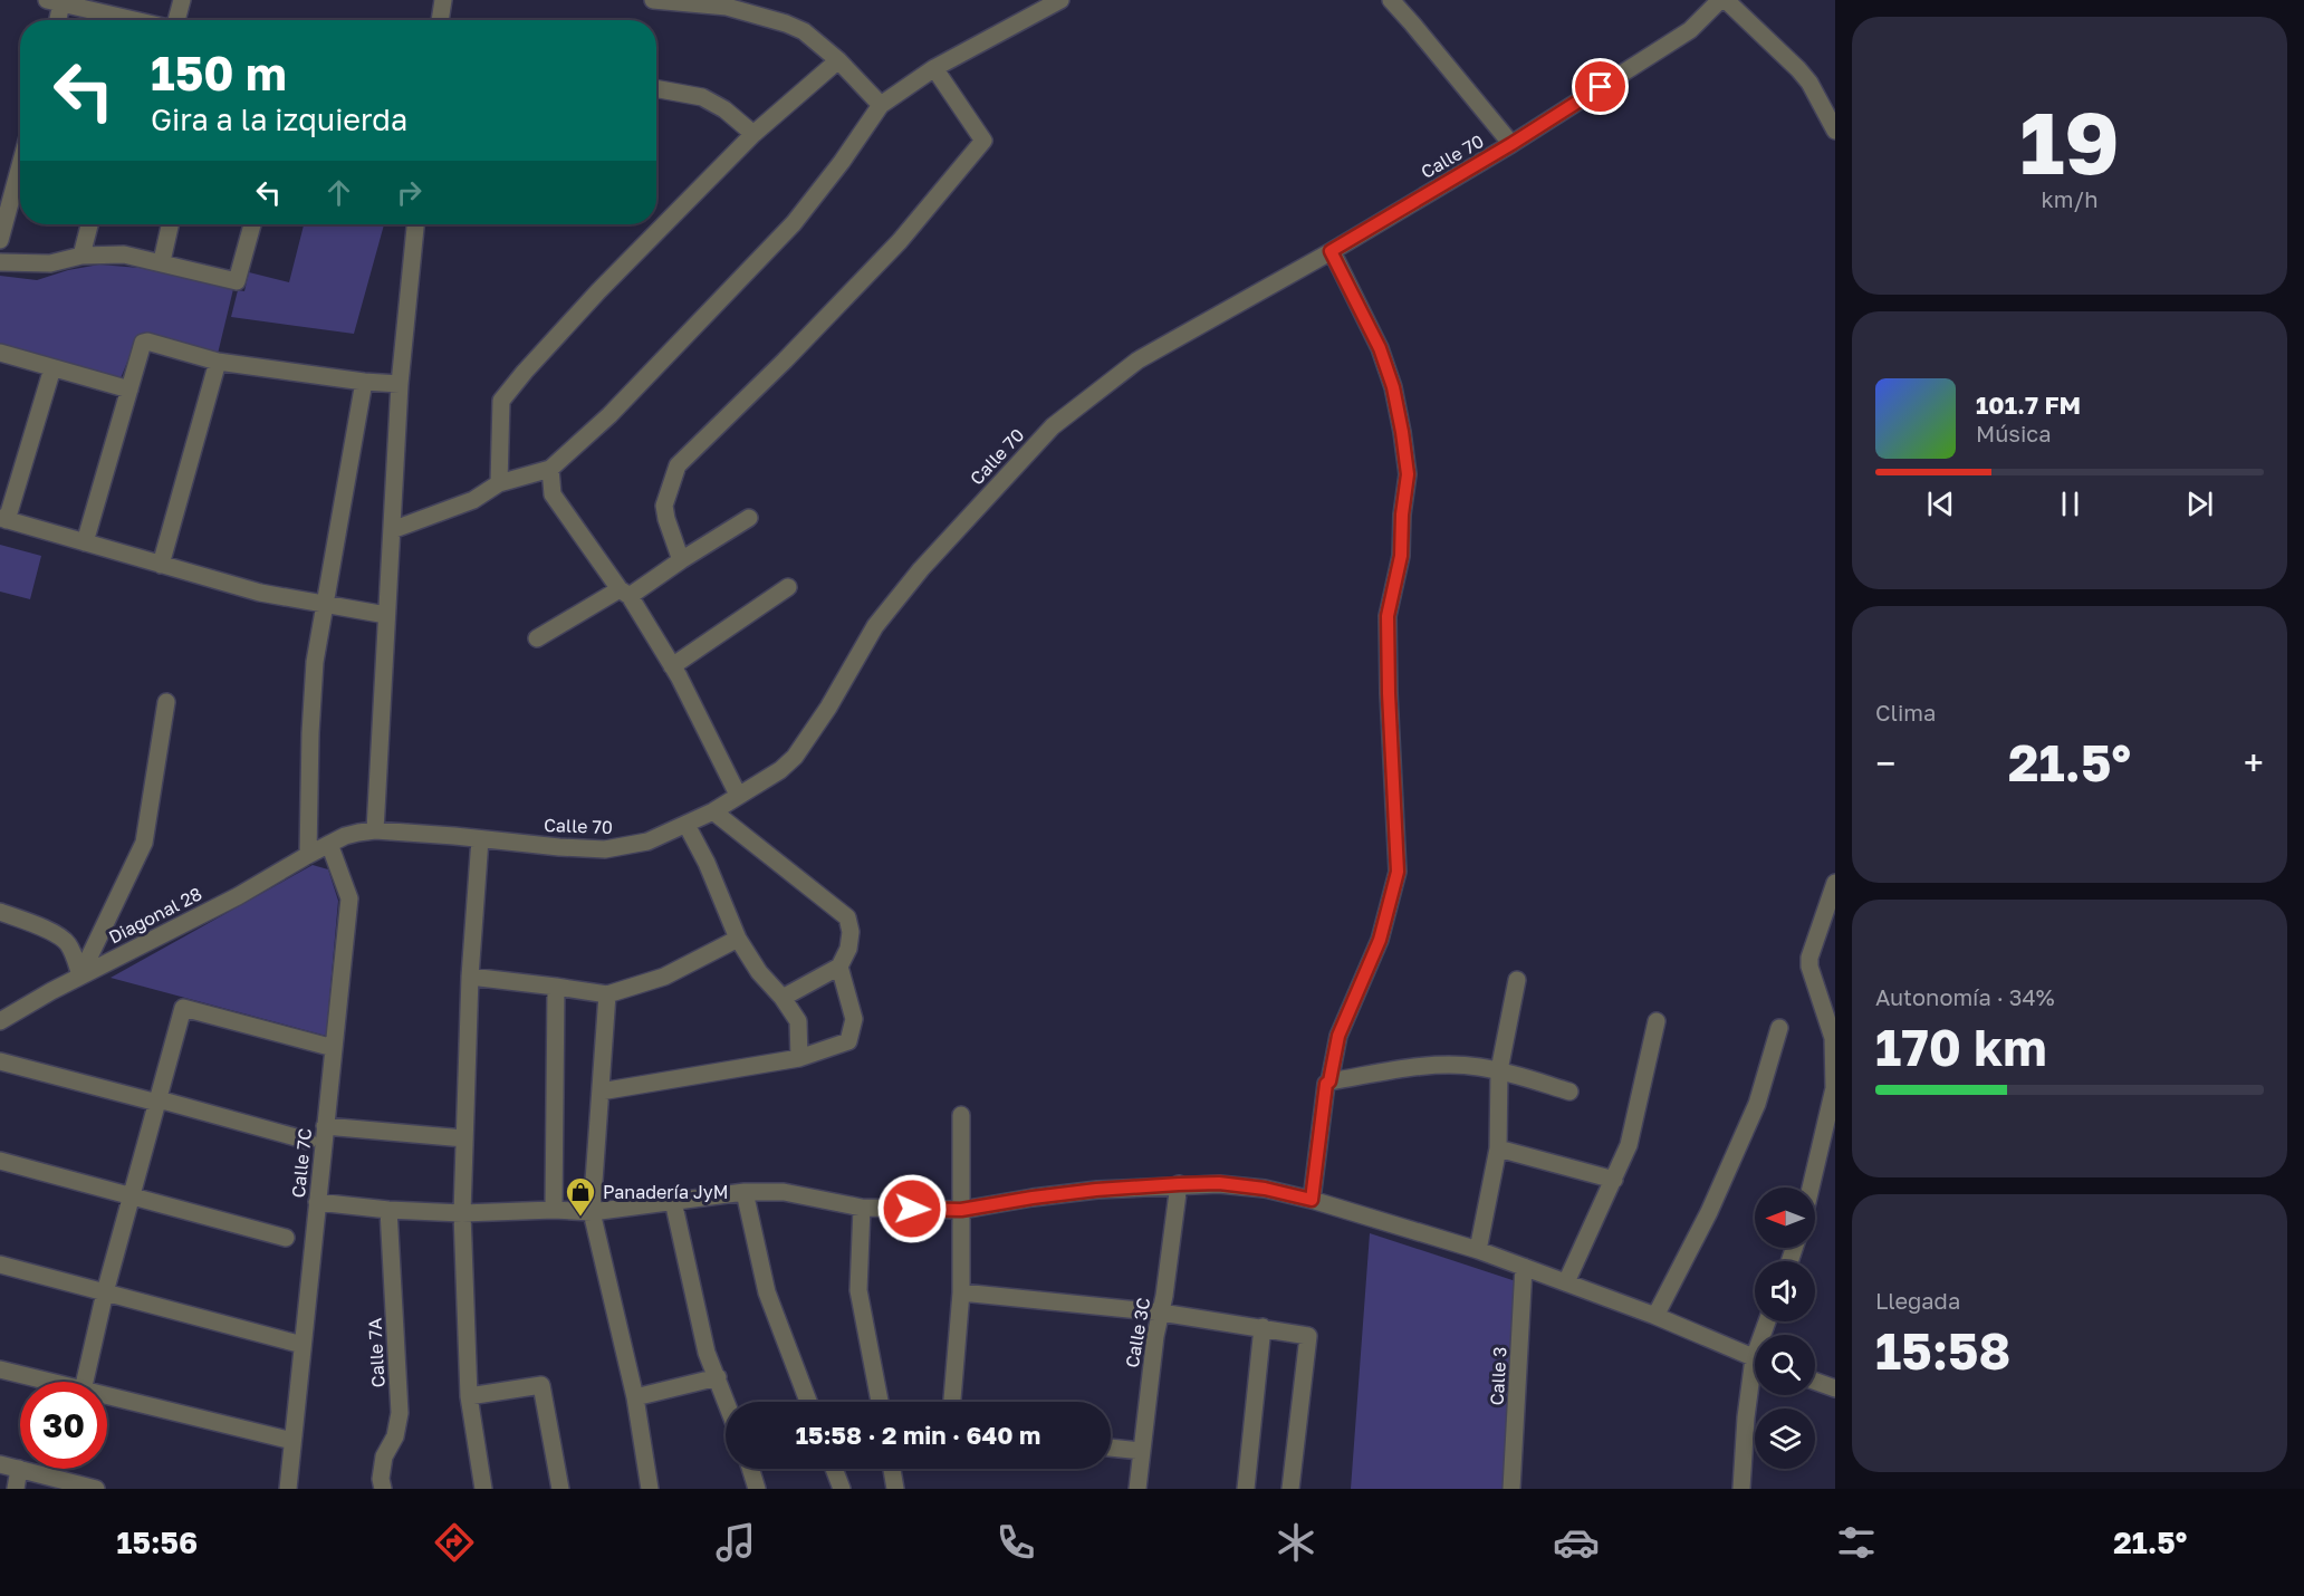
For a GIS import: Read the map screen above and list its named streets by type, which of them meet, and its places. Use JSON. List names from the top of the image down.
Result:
{
  "streets": {
    "street": [
      "Calle 70",
      "Diagonal 28",
      "Calle 7C",
      "Calle 3C",
      "Calle 7A",
      "Calle 3"
    ]
  },
  "crossings": [
    ["Calle 70", "Diagonal 28"],
    ["Calle 70", "Calle 7C"],
    ["Diagonal 28", "Calle 7C"]
  ],
  "places": {
    "shop": ["Panadería JyM"]
  },
  "north": "left",
  "page": {
    "tile": [
      ["19", "km/h"],
      "Clima",
      ["Autonomía · 34%", "170 km"],
      ["Llegada", "15:58"]
    ],
    "turn": ["150 m", "Gira a la izquierda"],
    "song": ["101.7 FM", "Música"],
    "heat": ["−", "21.5°", "+"],
    "limit": "30",
    "trip": "15:58 · 2 min · 640 m",
    "tabs": ["15:56", "21.5°"]
  }
}
